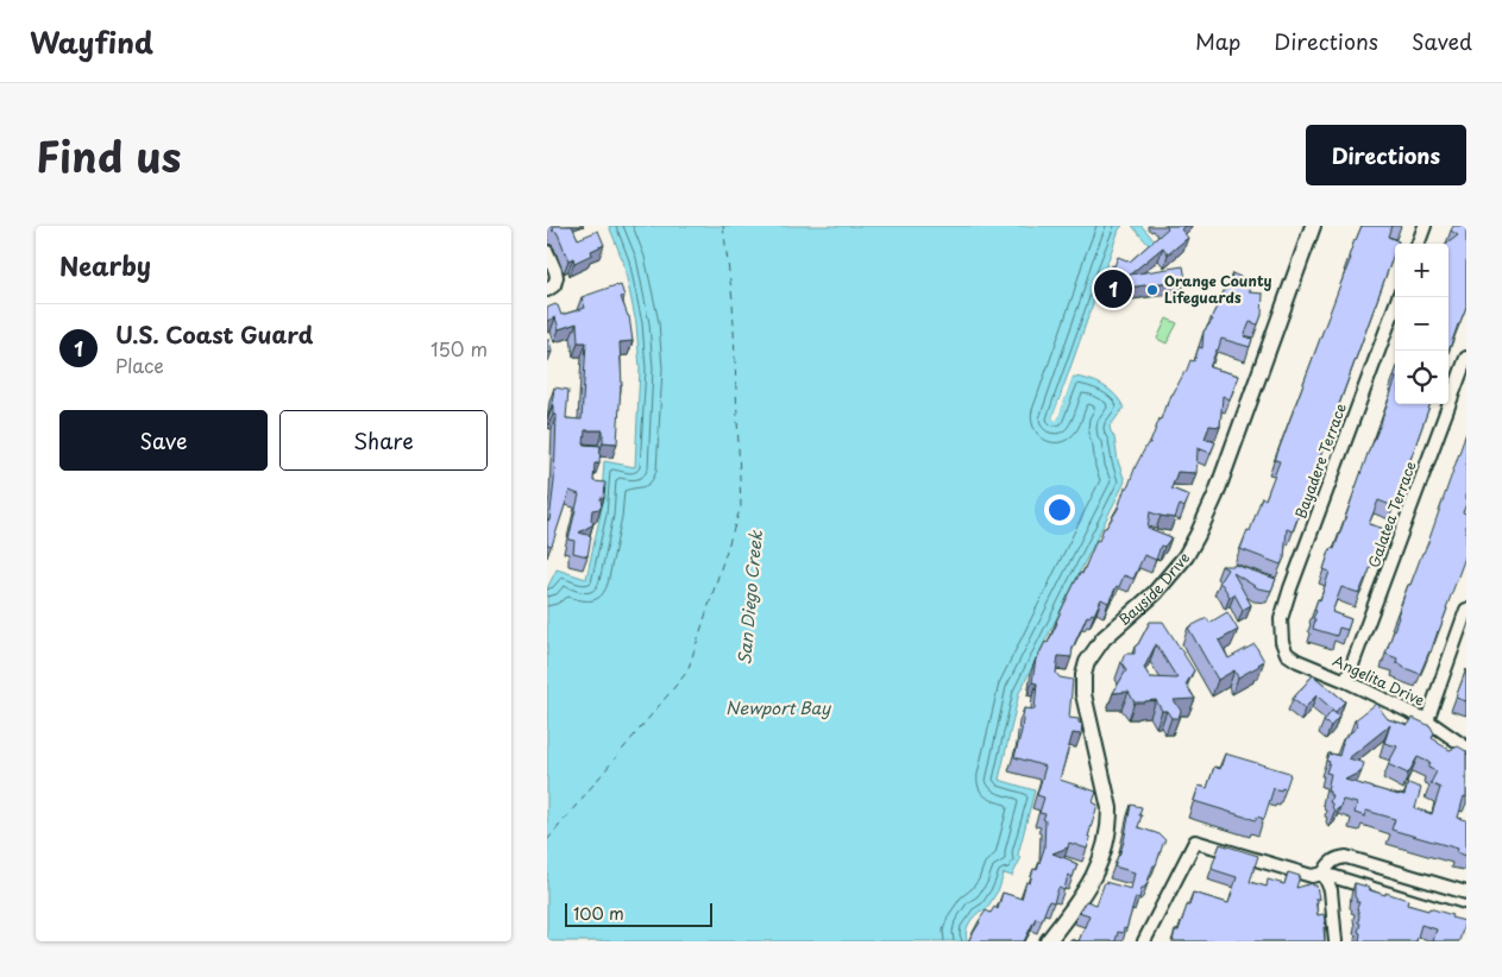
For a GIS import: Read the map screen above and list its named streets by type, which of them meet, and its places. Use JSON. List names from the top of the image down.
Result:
{
  "streets": {
    "main road": ["Bayside Drive"],
    "street": ["Bayadere Terrace", "Galatea Terrace", "Angelita Drive"]
  },
  "crossings": [
    ["Bayadere Terrace", "Angelita Drive"],
    ["Galatea Terrace", "Angelita Drive"]
  ],
  "water": ["San Diego Creek", "Newport Bay"],
  "places": ["Orange County Lifeguards"],
  "scale_bar": "100 m",
  "page": {
    "header": "Wayfind",
    "nav": ["Map", "Directions", "Saved"],
    "title": "Find us",
    "buttons": [
      "Directions",
      ["Save", "Share"]
    ],
    "heading": "Nearby",
    "map_buttons": ["+", "−"],
    "pins": "1",
    "list": [
      {
        "mark": "1",
        "name": "U.S. Coast Guard",
        "note": "Place",
        "value": "150 m"
      }
    ],
    "scale": "100 m"
  }
}
